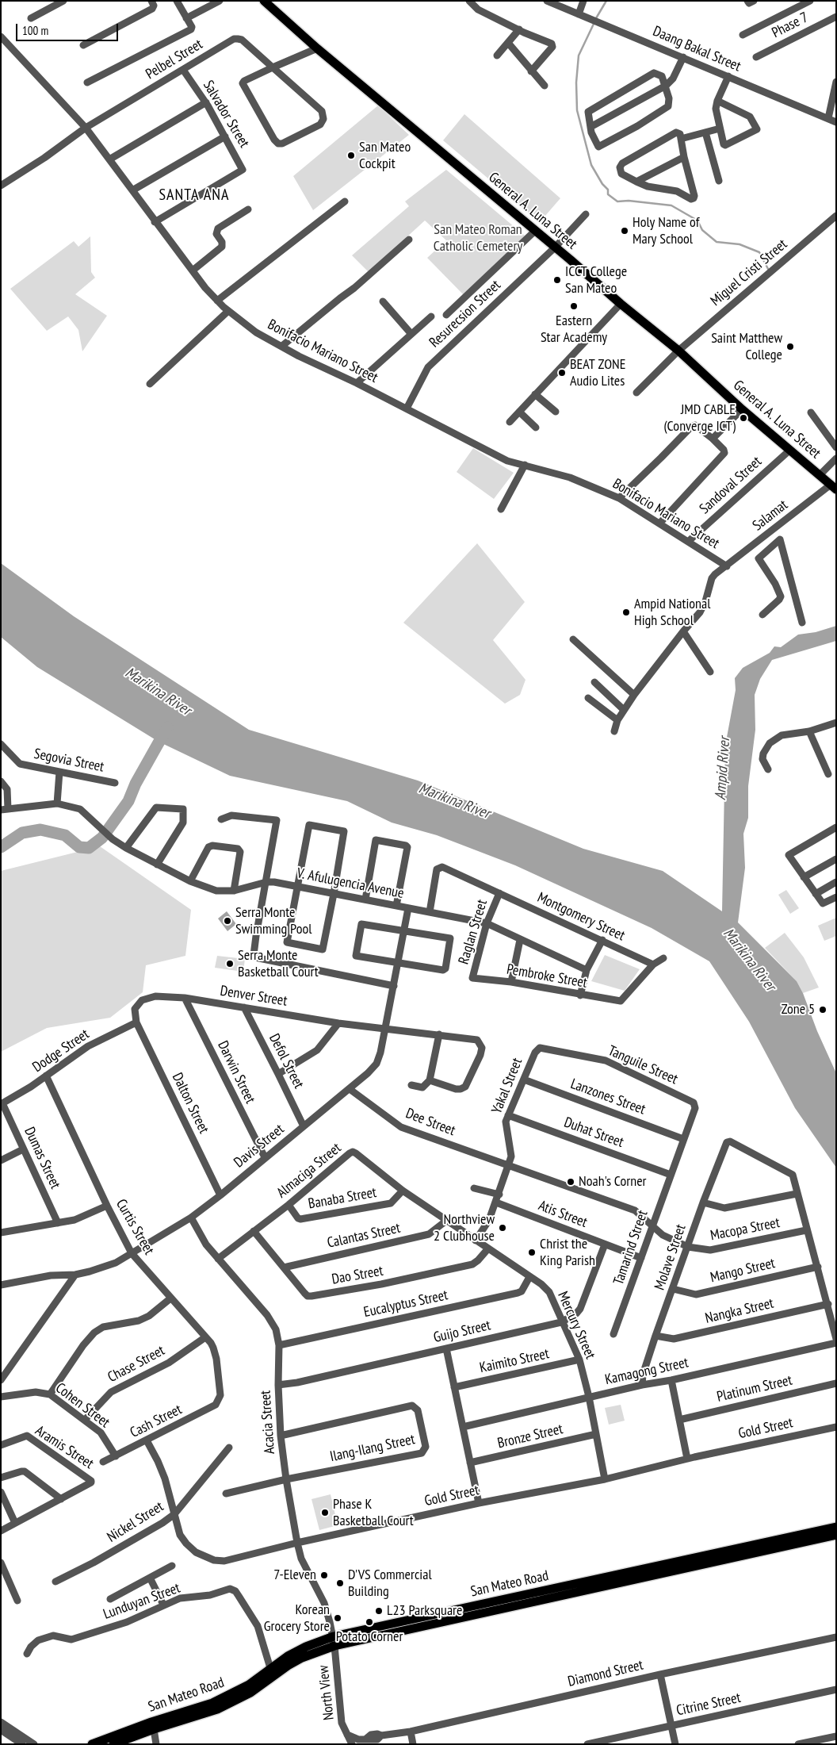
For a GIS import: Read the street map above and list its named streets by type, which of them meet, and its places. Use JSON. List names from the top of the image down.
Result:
{
  "streets": {
    "main road": ["General A. Luna Street", "San Mateo Road"],
    "street": [
      "Phase 7",
      "Daang Bakal Street",
      "Pelbel Street",
      "Salvador Street",
      "Miguel Cristi Street",
      "Resurecsion Street",
      "Bonifacio Mariano Street",
      "Sandoval Street",
      "Salamat",
      "Segovia Street",
      "V. Afulugencia Avenue",
      "Montgomery Street",
      "Raglan Street",
      "Pembroke Street",
      "Denver Street",
      "Dodge Street",
      "Defol Street",
      "Tanguile Street",
      "Darwin Street",
      "Yakal Street",
      "Lanzones Street",
      "Dalton Street",
      "Dee Street",
      "Duhat Street",
      "Davis Street",
      "Dumas Street",
      "Almaciga Street",
      "Banaba Street",
      "Atis Street",
      "Curtis Street",
      "Macopa Street",
      "Calantas Street",
      "Tamarind Street",
      "Molave Street",
      "Mango Street",
      "Dao Street",
      "Eucalyptus Street",
      "Nangka Street",
      "Mercury Street",
      "Guijo Street",
      "Kaimito Street",
      "Chase Street",
      "Kamagong Street",
      "Platinum Street",
      "Cohen Street",
      "Cash Street",
      "Acacia Street",
      "Gold Street",
      "Bronze Street",
      "Aramis Street",
      "Ilang-Ilang Street",
      "Nickel Street",
      "Lunduyan Street",
      "Diamond Street",
      "North View",
      "Citrine Street"
    ]
  },
  "crossings": [
    ["Pelbel Street", "Salvador Street"],
    ["Pelbel Street", "General A. Luna Street"],
    ["Pelbel Street", "Bonifacio Mariano Street"],
    ["Salvador Street", "Bonifacio Mariano Street"],
    ["General A. Luna Street", "Miguel Cristi Street"],
    ["General A. Luna Street", "Resurecsion Street"],
    ["General A. Luna Street", "Sandoval Street"],
    ["General A. Luna Street", "Salamat"],
    ["Resurecsion Street", "Bonifacio Mariano Street"],
    ["Bonifacio Mariano Street", "Sandoval Street"],
    ["Bonifacio Mariano Street", "Salamat"],
    ["V. Afulugencia Avenue", "Montgomery Street"],
    ["V. Afulugencia Avenue", "Raglan Street"],
    ["V. Afulugencia Avenue", "Davis Street"],
    ["Montgomery Street", "Raglan Street"],
    ["Montgomery Street", "Pembroke Street"],
    ["Raglan Street", "Pembroke Street"],
    ["Denver Street", "Dodge Street"],
    ["Denver Street", "Defol Street"],
    ["Denver Street", "Darwin Street"],
    ["Denver Street", "Dalton Street"],
    ["Denver Street", "Davis Street"],
    ["Dodge Street", "Dalton Street"],
    ["Dodge Street", "Dumas Street"],
    ["Dodge Street", "Curtis Street"],
    ["Defol Street", "Davis Street"],
    ["Tanguile Street", "Yakal Street"],
    ["Tanguile Street", "Tamarind Street"],
    ["Darwin Street", "Davis Street"],
    ["Yakal Street", "Lanzones Street"],
    ["Yakal Street", "Dee Street"],
    ["Yakal Street", "Duhat Street"],
    ["Yakal Street", "Almaciga Street"],
    ["Yakal Street", "Atis Street"],
    ["Yakal Street", "Mercury Street"],
    ["Lanzones Street", "Tamarind Street"],
    ["Dalton Street", "Davis Street"],
    ["Dee Street", "Davis Street"],
    ["Dee Street", "Macopa Street"],
    ["Dee Street", "Tamarind Street"],
    ["Duhat Street", "Tamarind Street"],
    ["Davis Street", "Curtis Street"],
    ["Davis Street", "Acacia Street"],
    ["Almaciga Street", "Banaba Street"],
    ["Almaciga Street", "Calantas Street"],
    ["Almaciga Street", "Dao Street"],
    ["Almaciga Street", "Mercury Street"],
    ["Almaciga Street", "Acacia Street"],
    ["Atis Street", "Tamarind Street"],
    ["Atis Street", "Guijo Street"],
    ["Curtis Street", "Chase Street"],
    ["Curtis Street", "Cash Street"],
    ["Macopa Street", "Tamarind Street"],
    ["Macopa Street", "Molave Street"],
    ["Calantas Street", "Dao Street"],
    ["Molave Street", "Mango Street"],
    ["Molave Street", "Nangka Street"],
    ["Molave Street", "Kamagong Street"],
    ["Dao Street", "Mercury Street"],
    ["Eucalyptus Street", "Mercury Street"],
    ["Eucalyptus Street", "Acacia Street"],
    ["Mercury Street", "Guijo Street"],
    ["Mercury Street", "Kaimito Street"],
    ["Mercury Street", "Kamagong Street"],
    ["Mercury Street", "Gold Street"],
    ["Mercury Street", "Bronze Street"],
    ["Guijo Street", "Acacia Street"],
    ["Chase Street", "Cohen Street"],
    ["Cohen Street", "Cash Street"],
    ["Cash Street", "Gold Street"],
    ["Acacia Street", "Gold Street"],
    ["Acacia Street", "Ilang-Ilang Street"],
    ["Acacia Street", "San Mateo Road"],
    ["Acacia Street", "North View"],
    ["Gold Street", "Nickel Street"],
    ["San Mateo Road", "Lunduyan Street"],
    ["San Mateo Road", "North View"],
    ["Diamond Street", "North View"]
  ],
  "districts": ["SANTA ANA"],
  "water": ["Marikina River", "Ampid River"],
  "parks": ["San Mateo Roman Catholic Cemetery"],
  "places": [
    "San Mateo Cockpit",
    "Holy Name of Mary School",
    "ICCT College San Mateo",
    "Eastern Star Academy",
    "Saint Matthew College",
    "BEAT ZONE Audio Lites",
    "JMD CABLE (Converge ICT)",
    "Ampid National High School",
    "Serra Monte Swimming Pool",
    "Serra Monte Basketball Court",
    "Zone 5",
    "Noah's Corner",
    "Northview 2 Clubhouse",
    "Christ the King Parish",
    "Phase K Basketball Court",
    "7-Eleven",
    "D'VS Commercial Building",
    "L23 Parksquare",
    "Korean Grocery Store",
    "Potato Corner"
  ],
  "scale_bar": "100 m"
}
